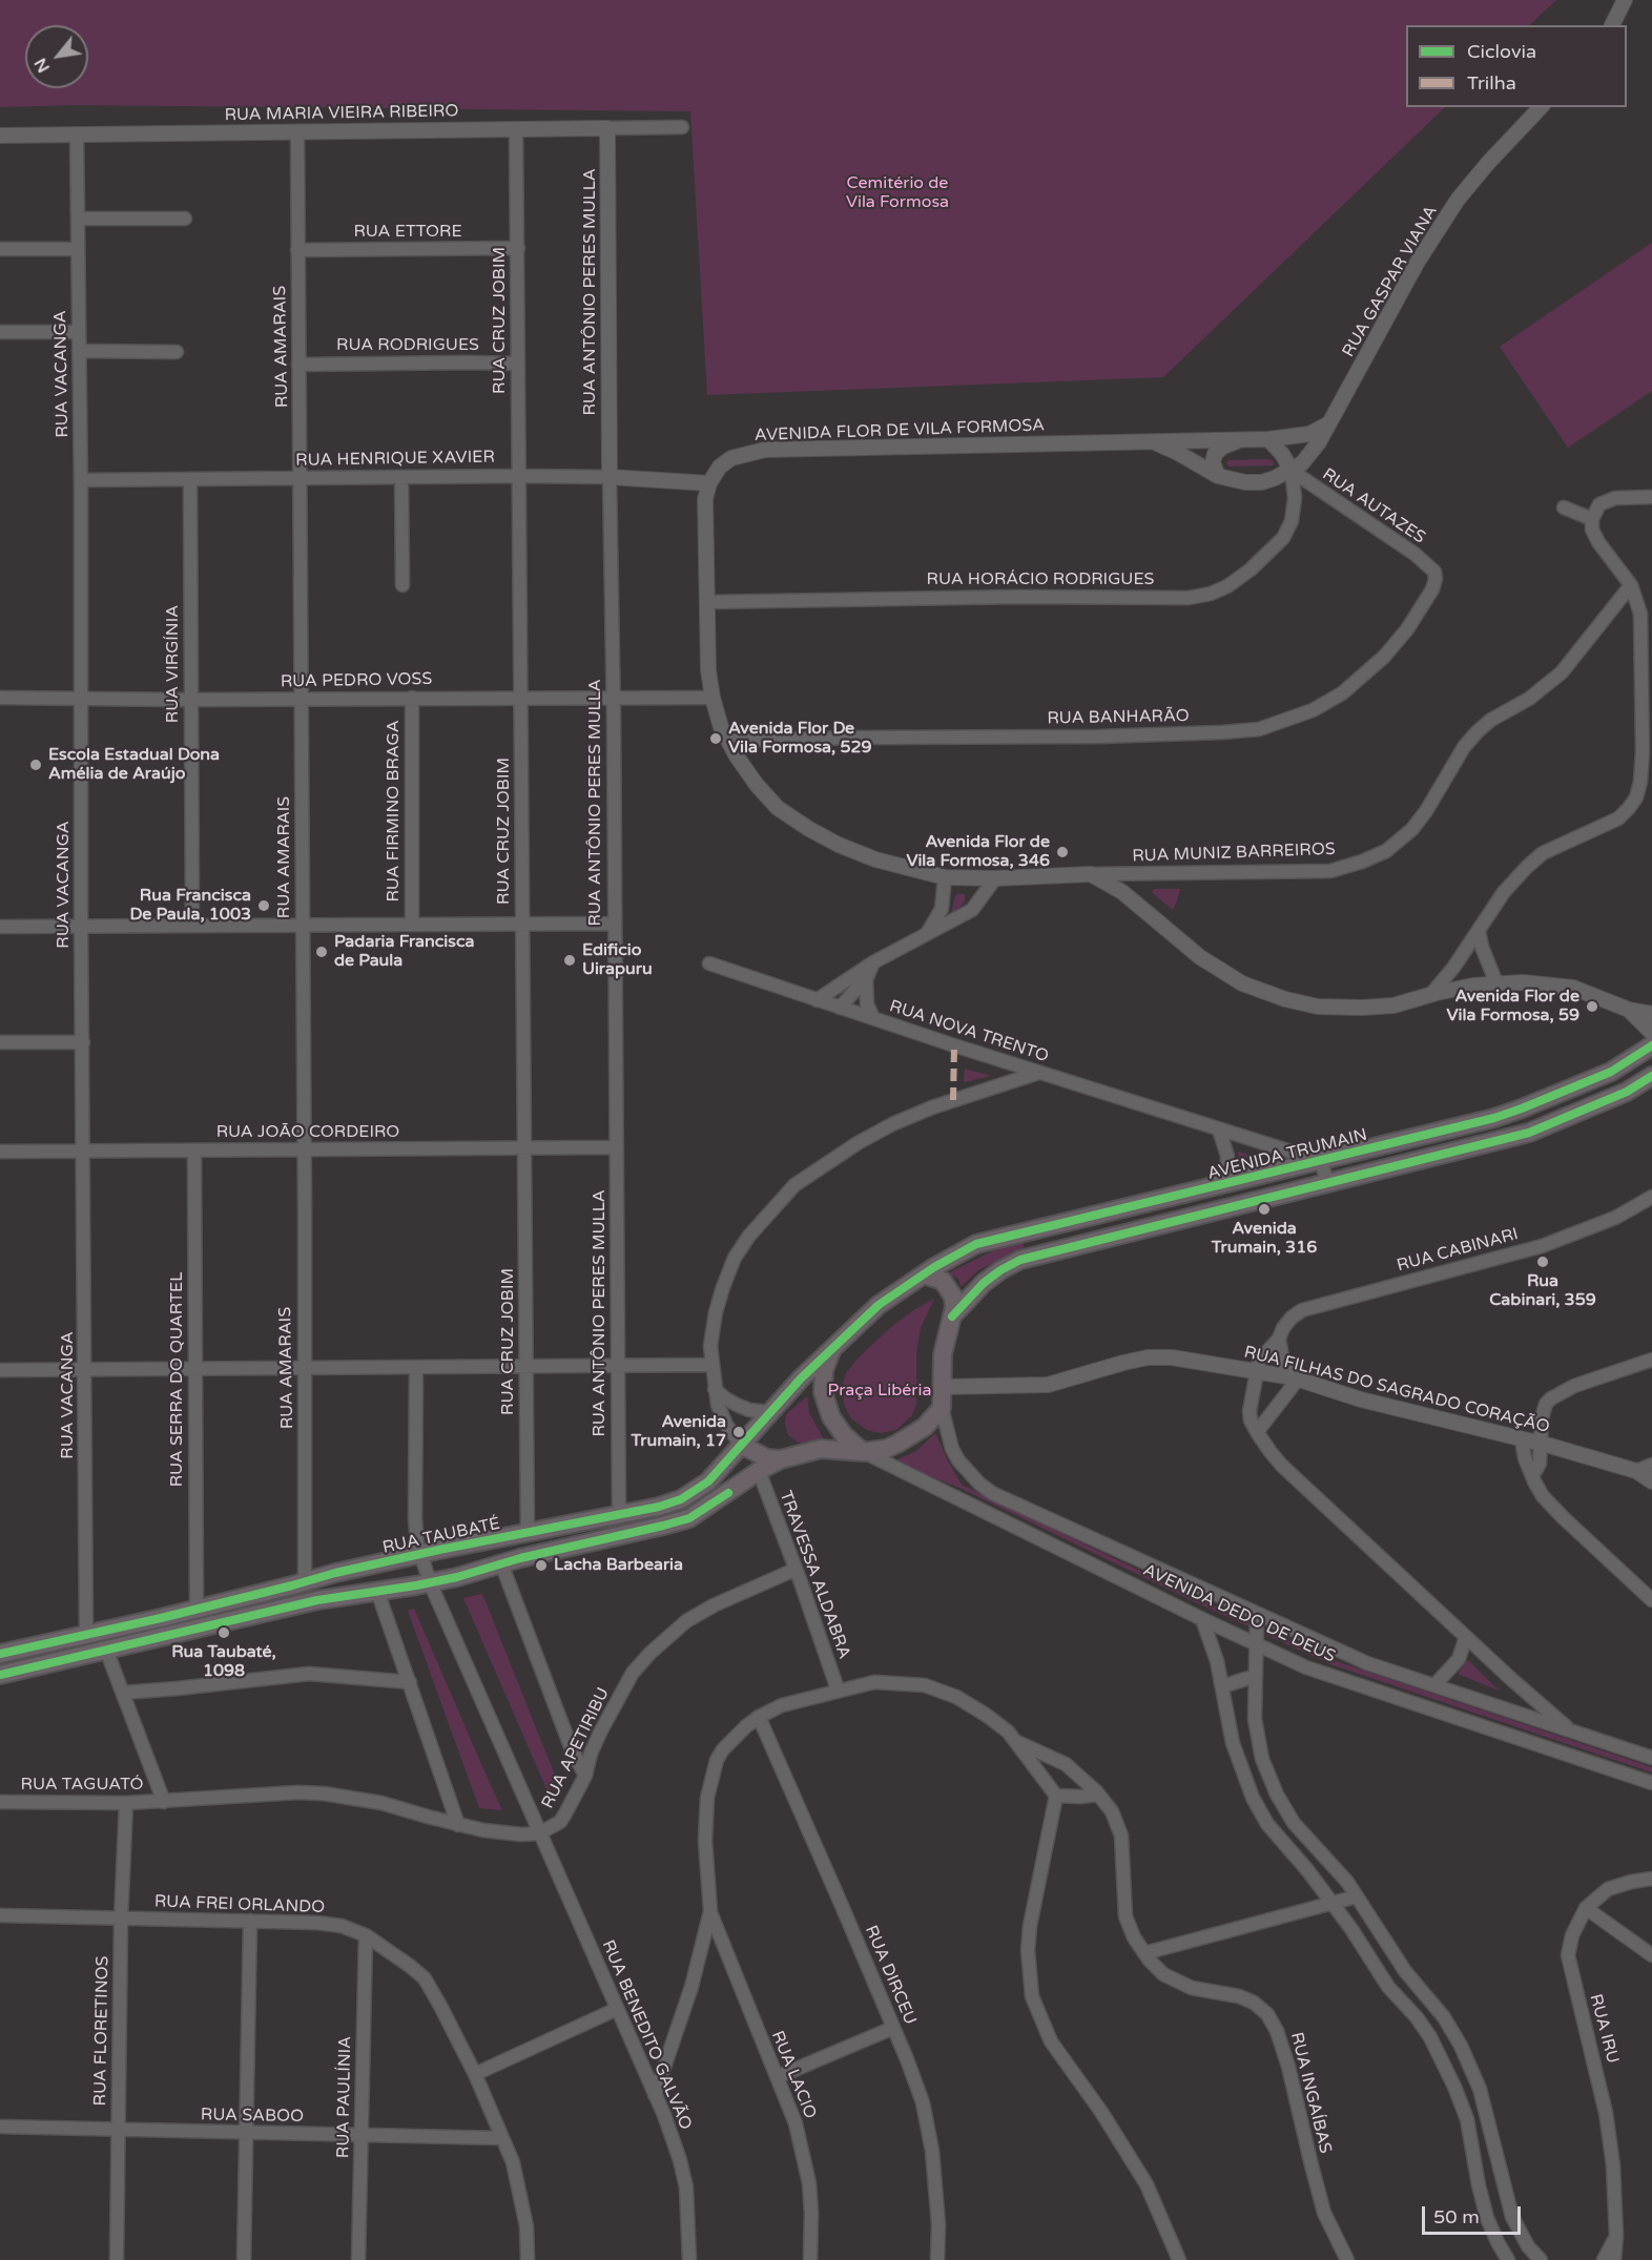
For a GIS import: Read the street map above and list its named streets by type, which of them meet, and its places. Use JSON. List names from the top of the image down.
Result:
{
  "streets": {
    "main road": ["AVENIDA TRUMAIN", "RUA TAUBATÉ"],
    "street": [
      "RUA MARIA VIEIRA RIBEIRO",
      "RUA ETTORE",
      "RUA GASPAR VIANA",
      "RUA ANTÔNIO PERES MULLA",
      "RUA CRUZ JOBIM",
      "RUA RODRIGUES",
      "RUA AMARAIS",
      "RUA VACANGA",
      "AVENIDA FLOR DE VILA FORMOSA",
      "RUA HENRIQUE XAVIER",
      "RUA AUTAZES",
      "RUA HORÁCIO RODRIGUES",
      "RUA VIRGÍNIA",
      "RUA PEDRO VOSS",
      "RUA BANHARÃO",
      "RUA FIRMINO BRAGA",
      "RUA MUNIZ BARREIROS",
      "RUA NOVA TRENTO",
      "RUA JOÃO CORDEIRO",
      "RUA CABINARI",
      "RUA SERRA DO QUARTEL",
      "RUA FILHAS DO SAGRADO CORAÇÃO",
      "TRAVESSA ALDABRA",
      "AVENIDA DEDO DE DEUS",
      "RUA APETIRIBU",
      "RUA TAGUATÓ",
      "RUA FREI ORLANDO",
      "RUA DIRCEU",
      "RUA IRU",
      "RUA FLORETINOS",
      "RUA BENEDITO GALVÃO",
      "RUA LACIO",
      "RUA INGAÍBAS",
      "RUA PAULÍNIA",
      "RUA SABOO"
    ]
  },
  "crossings": [
    ["RUA MARIA VIEIRA RIBEIRO", "RUA ANTÔNIO PERES MULLA"],
    ["RUA MARIA VIEIRA RIBEIRO", "RUA CRUZ JOBIM"],
    ["RUA MARIA VIEIRA RIBEIRO", "RUA AMARAIS"],
    ["RUA MARIA VIEIRA RIBEIRO", "RUA VACANGA"],
    ["RUA ETTORE", "RUA CRUZ JOBIM"],
    ["RUA ETTORE", "RUA AMARAIS"],
    ["RUA GASPAR VIANA", "AVENIDA FLOR DE VILA FORMOSA"],
    ["RUA GASPAR VIANA", "RUA AUTAZES"],
    ["RUA GASPAR VIANA", "RUA HORÁCIO RODRIGUES"],
    ["RUA ANTÔNIO PERES MULLA", "RUA HENRIQUE XAVIER"],
    ["RUA ANTÔNIO PERES MULLA", "RUA PEDRO VOSS"],
    ["RUA ANTÔNIO PERES MULLA", "RUA JOÃO CORDEIRO"],
    ["RUA ANTÔNIO PERES MULLA", "RUA TAUBATÉ"],
    ["RUA CRUZ JOBIM", "RUA RODRIGUES"],
    ["RUA CRUZ JOBIM", "RUA HENRIQUE XAVIER"],
    ["RUA CRUZ JOBIM", "RUA PEDRO VOSS"],
    ["RUA CRUZ JOBIM", "RUA JOÃO CORDEIRO"],
    ["RUA CRUZ JOBIM", "RUA TAUBATÉ"],
    ["RUA RODRIGUES", "RUA AMARAIS"],
    ["RUA AMARAIS", "RUA HENRIQUE XAVIER"],
    ["RUA AMARAIS", "RUA PEDRO VOSS"],
    ["RUA AMARAIS", "RUA JOÃO CORDEIRO"],
    ["RUA AMARAIS", "RUA TAUBATÉ"],
    ["RUA VACANGA", "RUA HENRIQUE XAVIER"],
    ["RUA VACANGA", "RUA PEDRO VOSS"],
    ["RUA VACANGA", "RUA JOÃO CORDEIRO"],
    ["RUA VACANGA", "RUA TAUBATÉ"],
    ["AVENIDA FLOR DE VILA FORMOSA", "RUA HENRIQUE XAVIER"],
    ["AVENIDA FLOR DE VILA FORMOSA", "RUA AUTAZES"],
    ["AVENIDA FLOR DE VILA FORMOSA", "RUA HORÁCIO RODRIGUES"],
    ["RUA HENRIQUE XAVIER", "RUA VIRGÍNIA"],
    ["RUA AUTAZES", "RUA HORÁCIO RODRIGUES"],
    ["RUA AUTAZES", "RUA BANHARÃO"],
    ["RUA VIRGÍNIA", "RUA PEDRO VOSS"],
    ["RUA PEDRO VOSS", "RUA FIRMINO BRAGA"],
    ["RUA NOVA TRENTO", "AVENIDA TRUMAIN"],
    ["RUA JOÃO CORDEIRO", "RUA SERRA DO QUARTEL"],
    ["RUA CABINARI", "RUA FILHAS DO SAGRADO CORAÇÃO"],
    ["RUA CABINARI", "AVENIDA DEDO DE DEUS"],
    ["RUA SERRA DO QUARTEL", "RUA TAUBATÉ"],
    ["RUA TAUBATÉ", "RUA BENEDITO GALVÃO"],
    ["TRAVESSA ALDABRA", "RUA APETIRIBU"],
    ["RUA APETIRIBU", "RUA BENEDITO GALVÃO"],
    ["RUA TAGUATÓ", "RUA FLORETINOS"],
    ["RUA FREI ORLANDO", "RUA FLORETINOS"],
    ["RUA FREI ORLANDO", "RUA PAULÍNIA"],
    ["RUA FREI ORLANDO", "RUA SABOO"],
    ["RUA FLORETINOS", "RUA SABOO"],
    ["RUA PAULÍNIA", "RUA SABOO"]
  ],
  "parks": ["Cemitério de Vila Formosa", "Praça Libéria"],
  "places": [
    "Avenida Flor De Vila Formosa, 529",
    "Escola Estadual Dona Amélia de Araújo",
    "Avenida Flor de Vila Formosa, 346",
    "Rua Francisca De Paula, 1003",
    "Padaria Francisca de Paula",
    "Edificio Uirapuru",
    "Avenida Flor de Vila Formosa, 59",
    "Avenida Trumain, 316",
    "Rua Cabinari, 359",
    "Avenida Trumain, 17",
    "Lacha Barbearia",
    "Rua Taubaté, 1098"
  ],
  "legend": ["Ciclovia", "Trilha"],
  "scale_bar": "50 m",
  "north": "bottom left"
}
